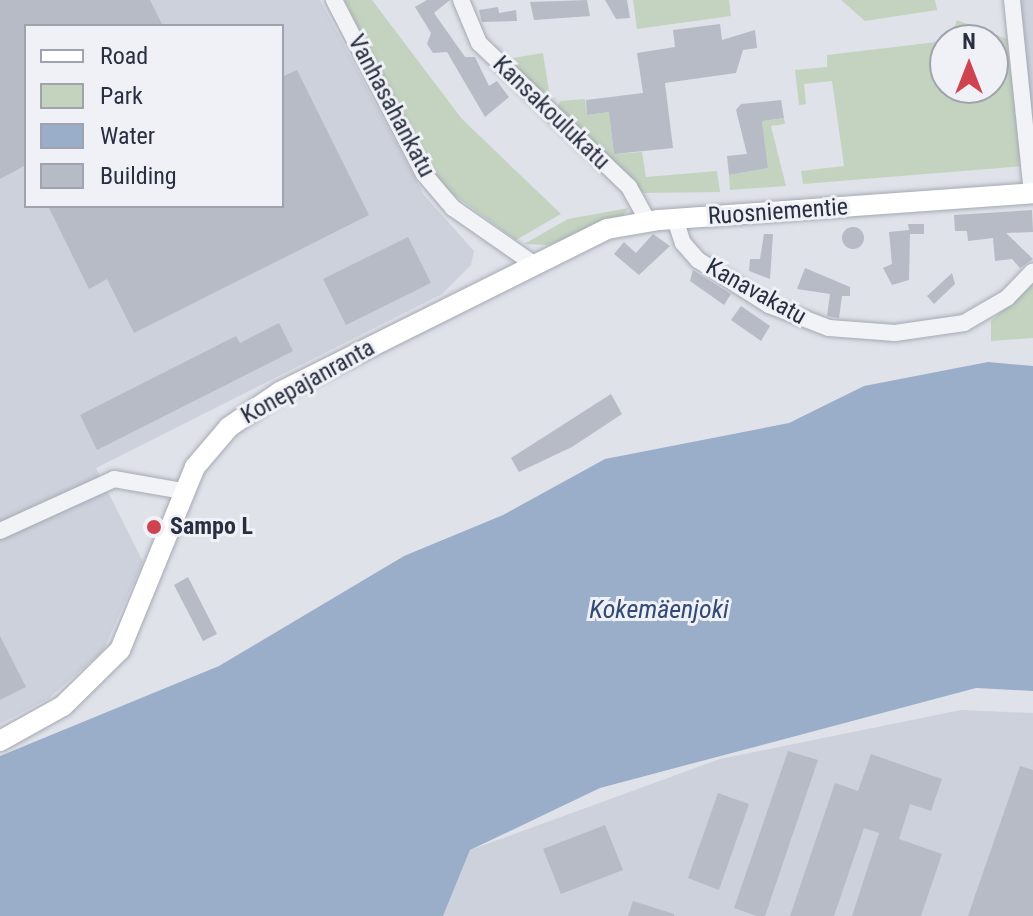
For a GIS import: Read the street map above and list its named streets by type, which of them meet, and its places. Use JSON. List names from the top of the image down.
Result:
{
  "streets": {
    "main road": ["Ruosniementie", "Konepajanranta"],
    "street": ["Vanhasahankatu", "Kansakoulukatu", "Kanavakatu"]
  },
  "crossings": [
    ["Vanhasahankatu", "Ruosniementie"],
    ["Vanhasahankatu", "Konepajanranta"],
    ["Kansakoulukatu", "Ruosniementie"],
    ["Ruosniementie", "Kanavakatu"],
    ["Ruosniementie", "Konepajanranta"]
  ],
  "water": ["Kokemäenjoki"],
  "places": ["Sampo L"],
  "legend": [
    "Road",
    "Park",
    "Water",
    "Building"
  ],
  "north": "top"
}
